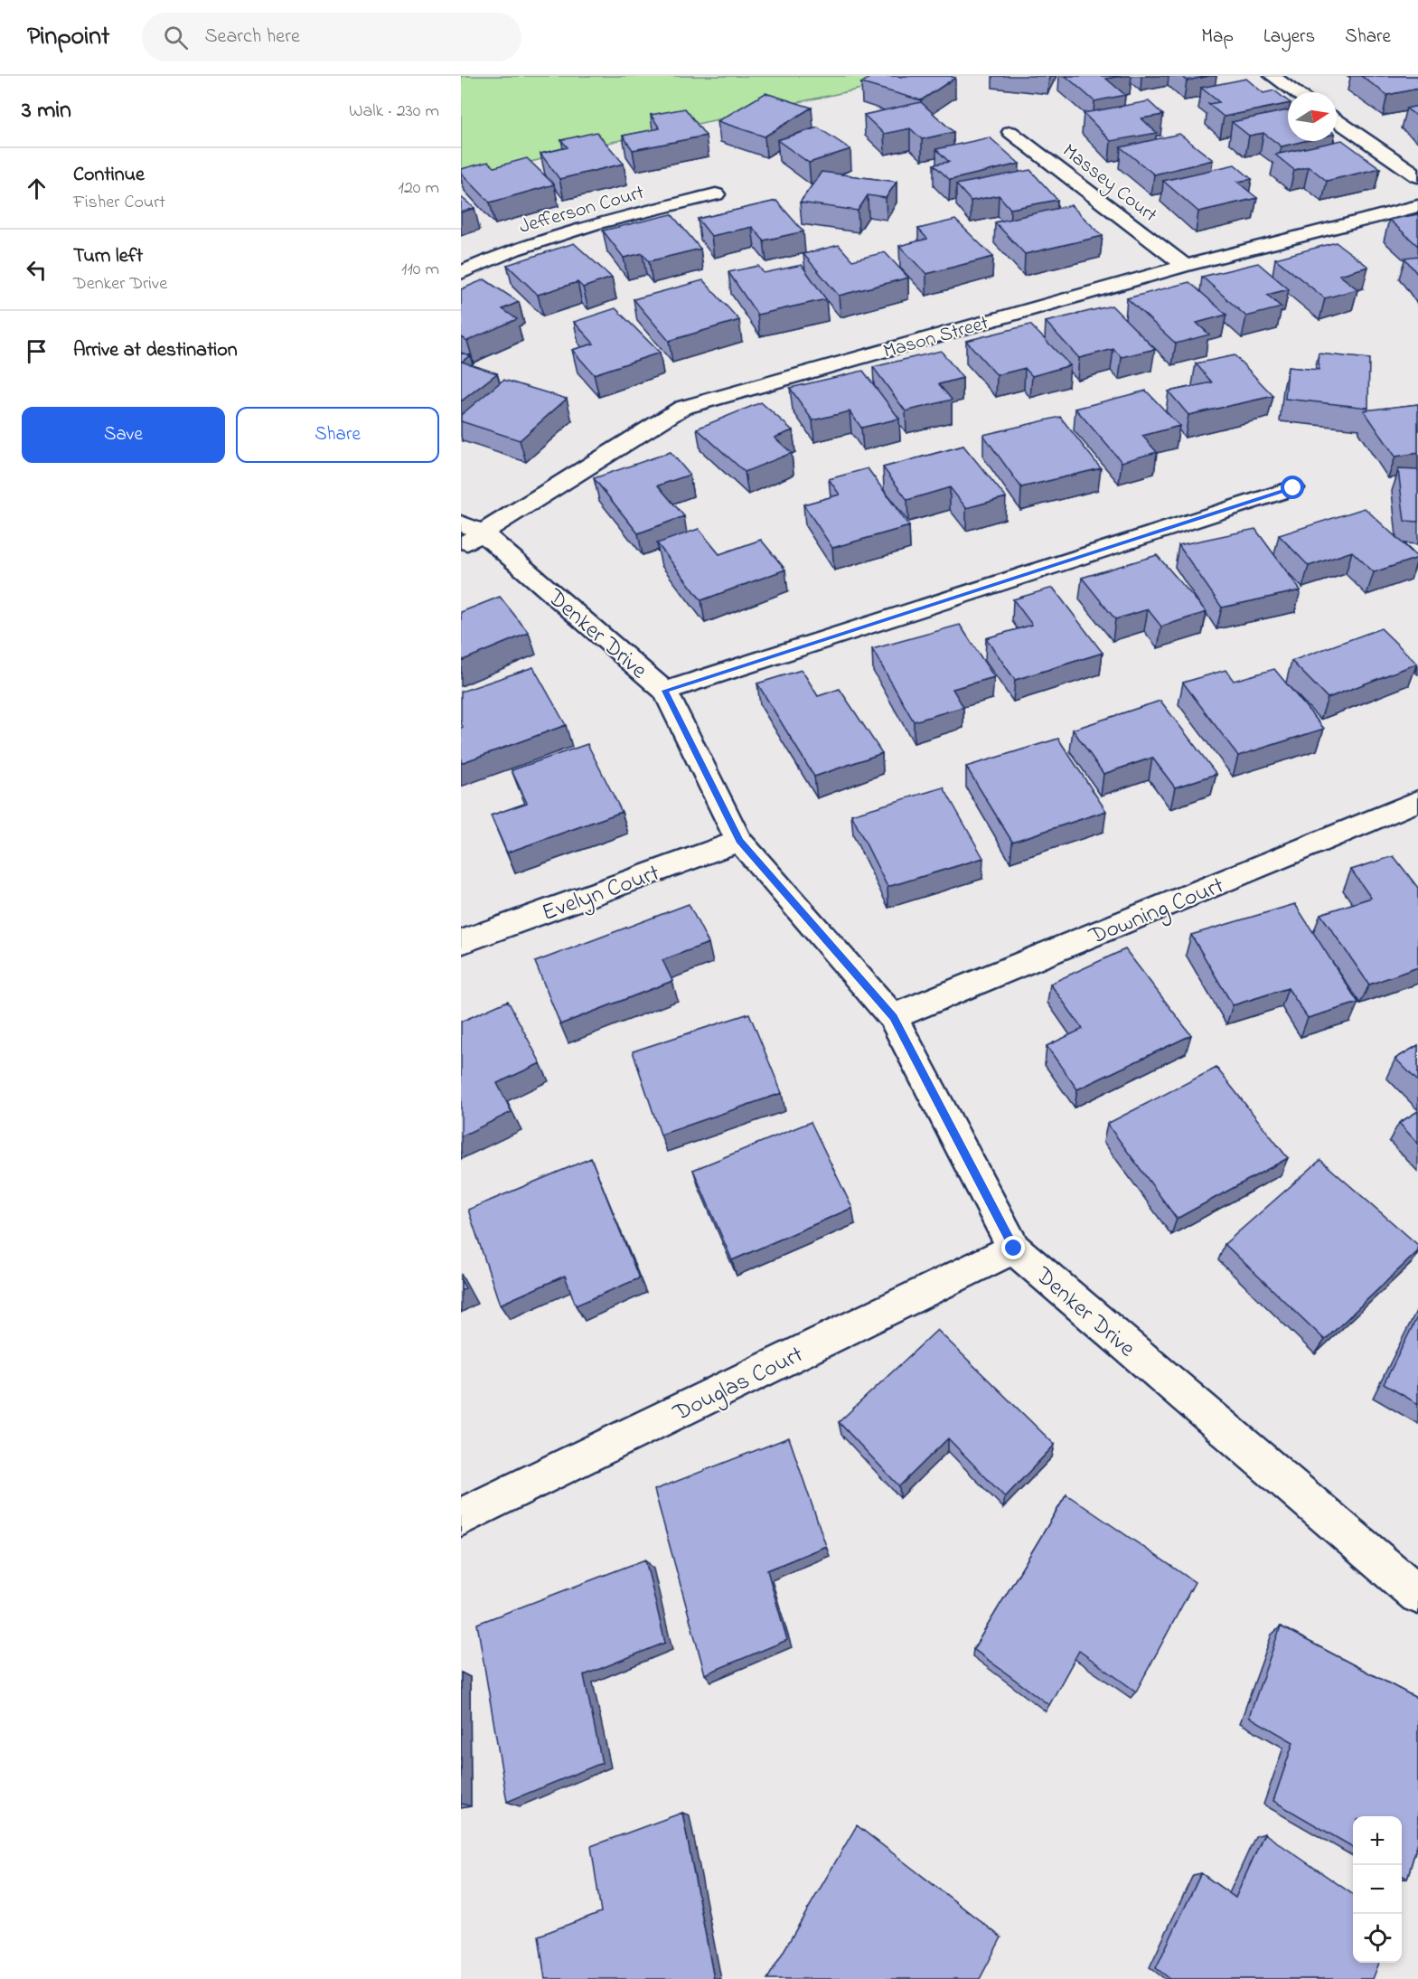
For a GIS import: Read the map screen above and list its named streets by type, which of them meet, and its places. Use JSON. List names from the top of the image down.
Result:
{
  "streets": {
    "street": [
      "Massey Court",
      "Jefferson Court",
      "Mason Street",
      "Denker Drive",
      "Evelyn Court",
      "Downing Court",
      "Douglas Court"
    ]
  },
  "crossings": [
    ["Massey Court", "Mason Street"],
    ["Mason Street", "Denker Drive"],
    ["Denker Drive", "Evelyn Court"],
    ["Denker Drive", "Downing Court"],
    ["Denker Drive", "Douglas Court"]
  ],
  "north": "right",
  "page": {
    "header": "Pinpoint",
    "search": "Search here",
    "nav": ["Map", "Layers", "Share"],
    "heading": ["3 min", "Walk · 230 m"],
    "list": [
      ["Continue", "Fisher Court", "120 m"],
      ["Turn left", "Denker Drive", "110 m"],
      "Arrive at destination"
    ],
    "buttons": ["Save", "Share"],
    "map_buttons": ["+", "−"]
  }
}
